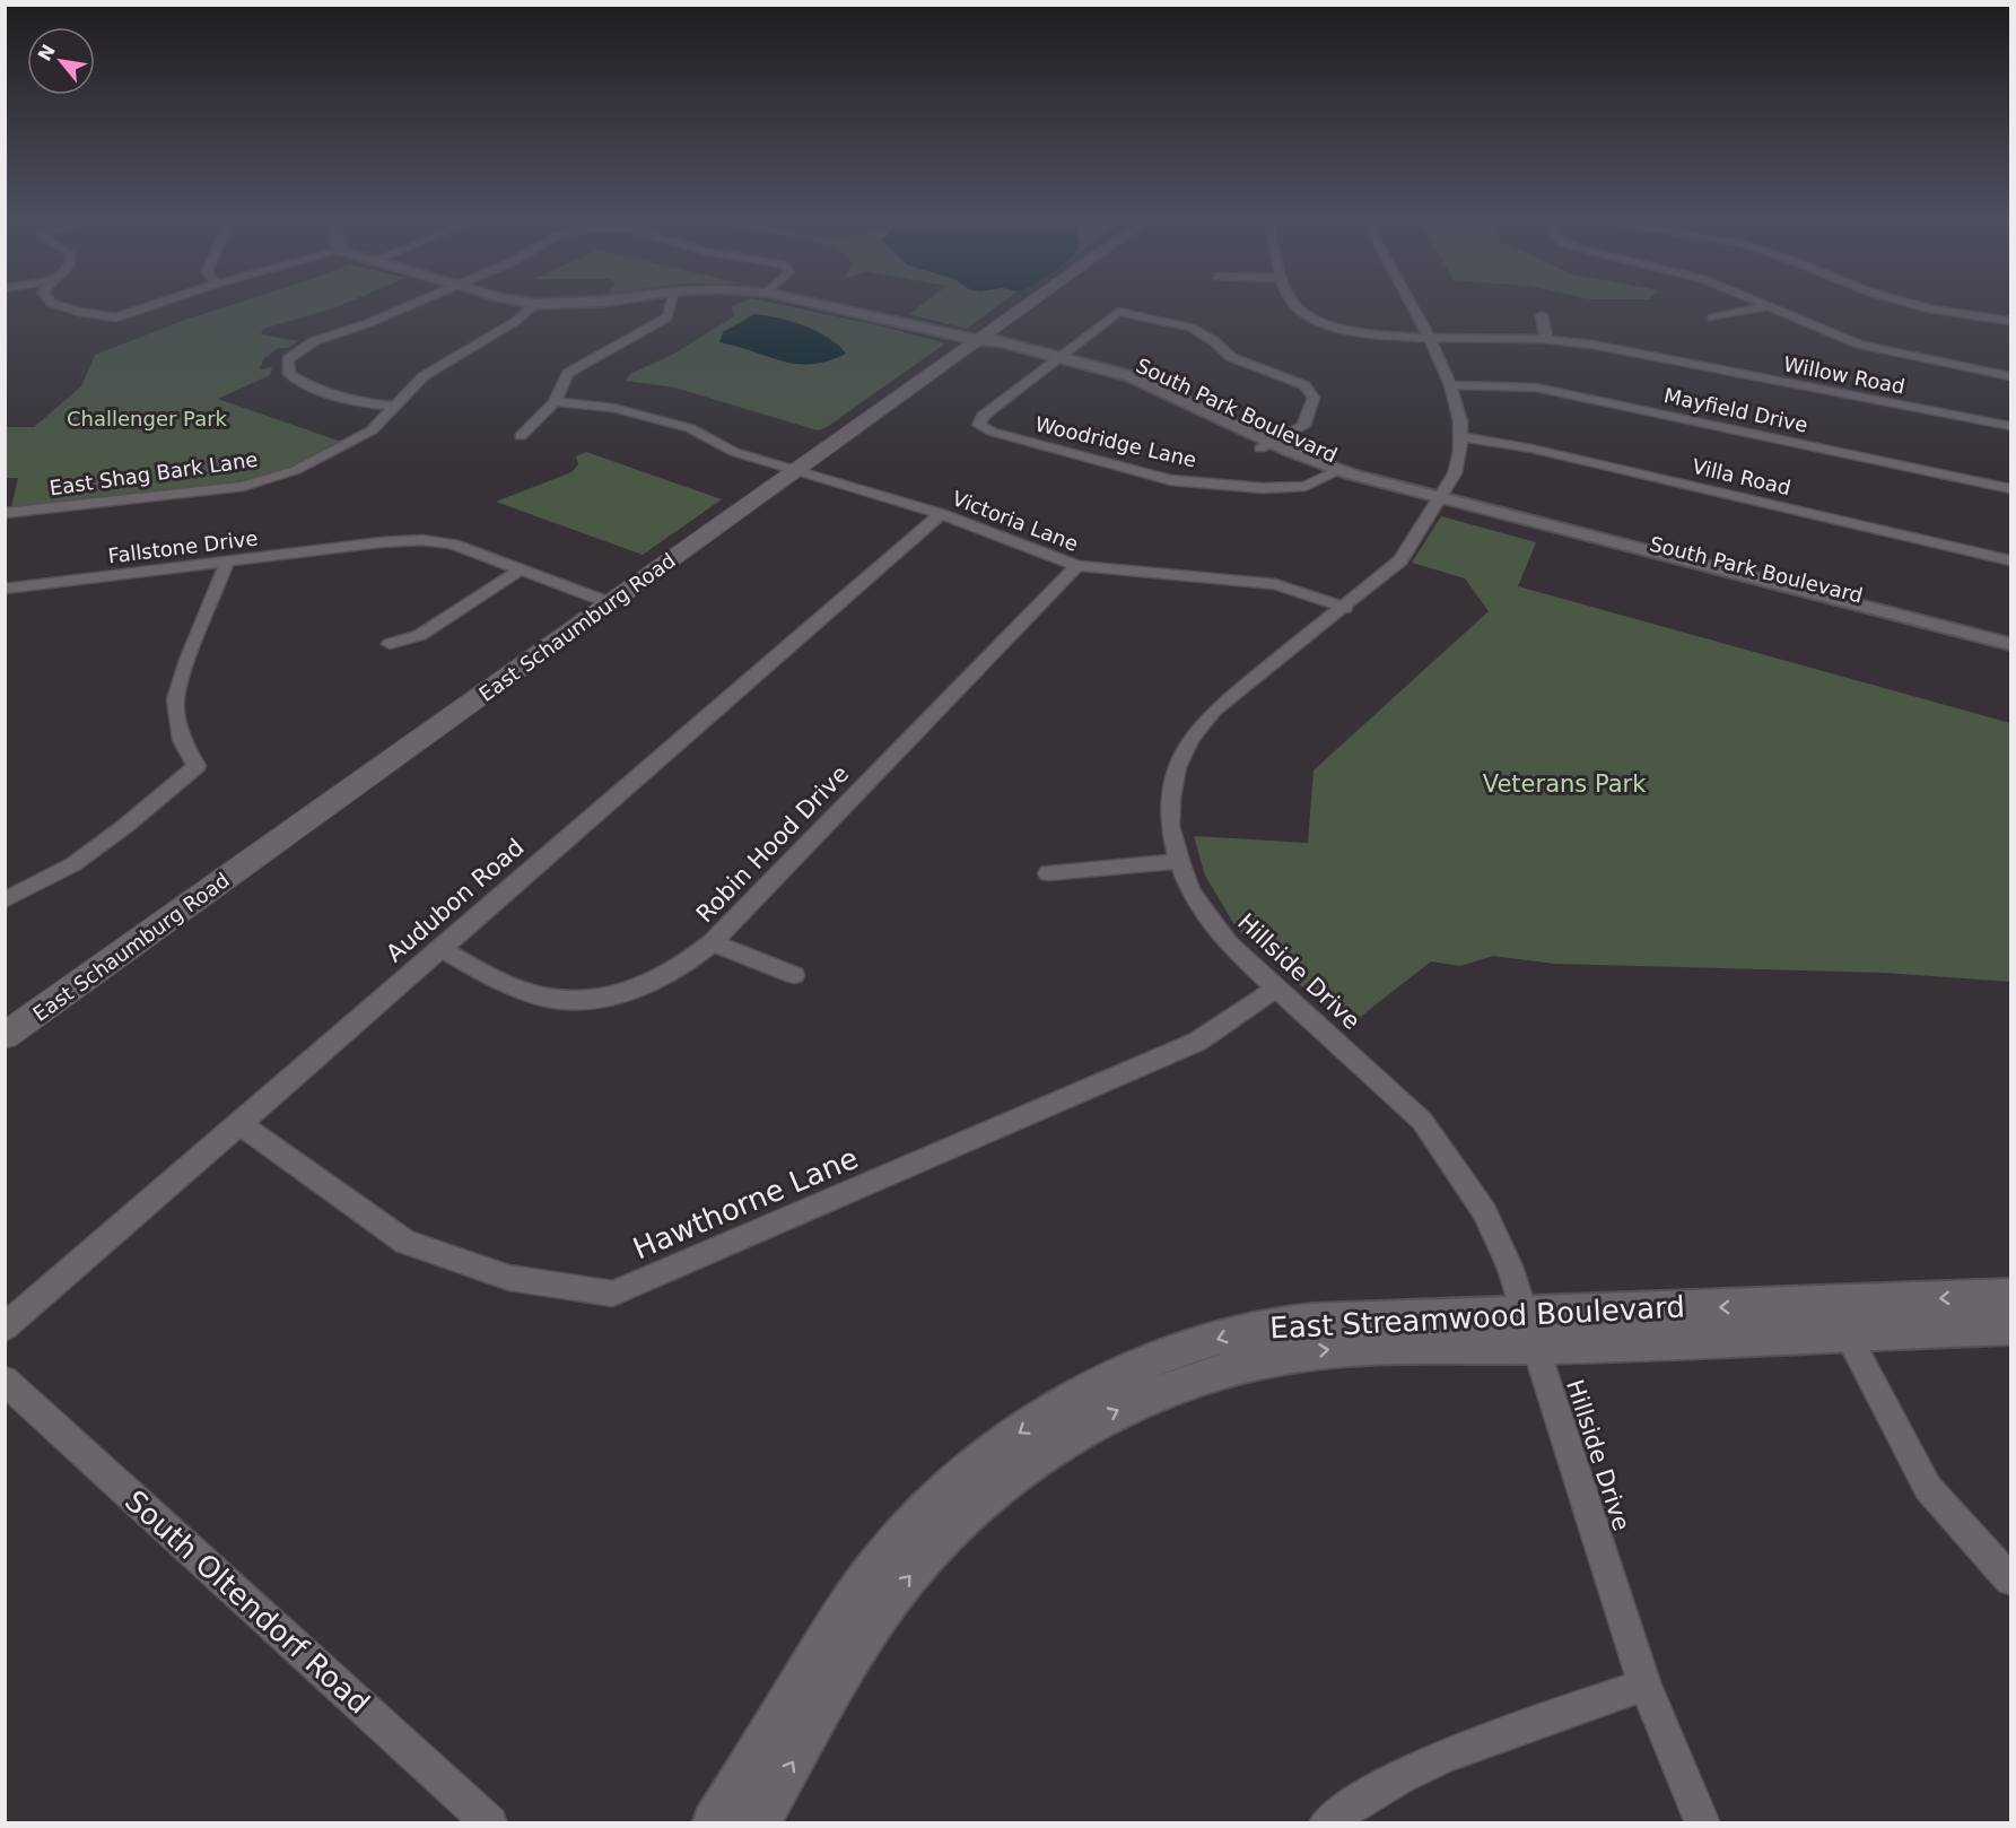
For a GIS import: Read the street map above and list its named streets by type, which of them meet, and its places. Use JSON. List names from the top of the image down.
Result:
{
  "streets": {
    "main road": ["East Schaumburg Road"],
    "street": [
      "Willow Road",
      "South Park Boulevard",
      "Mayfield Drive",
      "Woodridge Lane",
      "East Shag Bark Lane",
      "Villa Road",
      "Victoria Lane",
      "Fallstone Drive",
      "Robin Hood Drive",
      "Audubon Road",
      "Hillside Drive",
      "Hawthorne Lane",
      "East Streamwood Boulevard",
      "South Oltendorf Road"
    ]
  },
  "crossings": [
    ["Willow Road", "Hillside Drive"],
    ["South Park Boulevard", "Woodridge Lane"],
    ["South Park Boulevard", "East Shag Bark Lane"],
    ["South Park Boulevard", "East Schaumburg Road"],
    ["South Park Boulevard", "Hillside Drive"],
    ["Mayfield Drive", "Hillside Drive"],
    ["Villa Road", "Hillside Drive"],
    ["Victoria Lane", "East Schaumburg Road"],
    ["Victoria Lane", "Robin Hood Drive"],
    ["Victoria Lane", "Audubon Road"],
    ["Victoria Lane", "Hillside Drive"],
    ["Fallstone Drive", "East Schaumburg Road"],
    ["Robin Hood Drive", "Audubon Road"],
    ["Audubon Road", "Hawthorne Lane"],
    ["Hillside Drive", "Hawthorne Lane"],
    ["Hillside Drive", "East Streamwood Boulevard"]
  ],
  "parks": ["Challenger Park", "Veterans Park"],
  "north": "top left"
}
